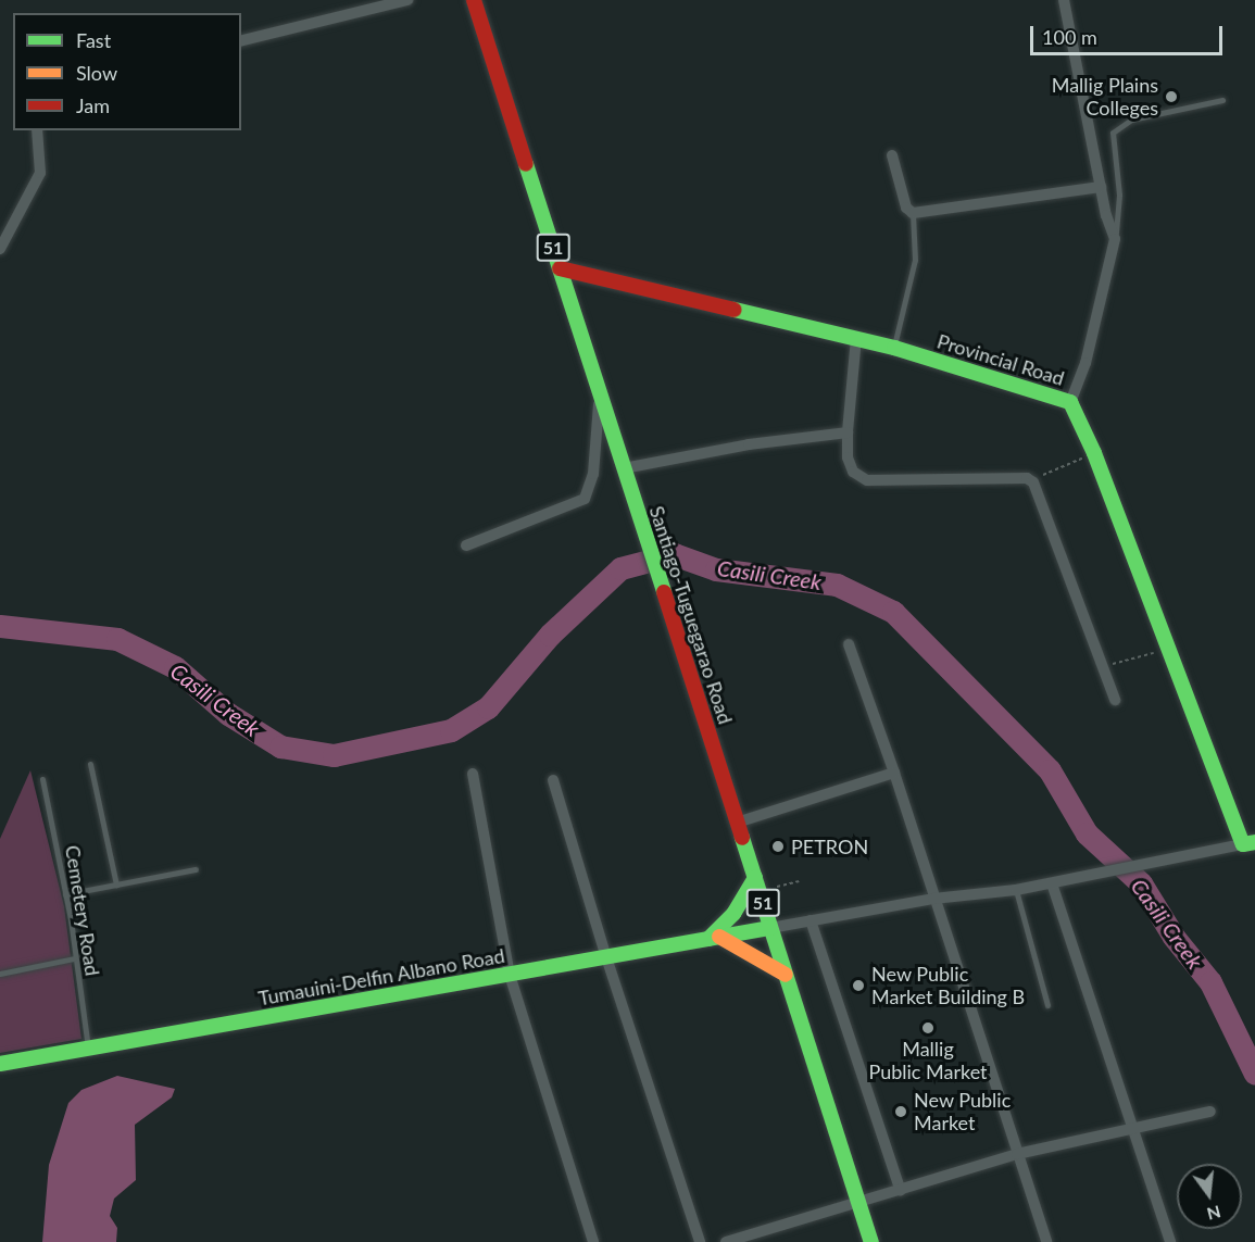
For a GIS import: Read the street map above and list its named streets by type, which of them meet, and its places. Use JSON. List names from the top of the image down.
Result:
{
  "streets": {
    "main road": [
      "51",
      "Provincial Road",
      "Santiago-Tuguegarao Road",
      "Tumauini-Delfin Albano Road"
    ],
    "lane": ["Cemetery Road"]
  },
  "crossings": [
    ["Provincial Road", "Santiago-Tuguegarao Road"],
    ["Santiago-Tuguegarao Road", "Tumauini-Delfin Albano Road"],
    ["Cemetery Road", "Tumauini-Delfin Albano Road"]
  ],
  "water": ["Casili Creek"],
  "places": [
    "Mallig Plains Colleges",
    "PETRON",
    "New Public Market Building B",
    "Mallig Public Market",
    "New Public Market"
  ],
  "legend": ["Fast", "Slow", "Jam"],
  "scale_bar": "100 m",
  "north": "bottom"
}
